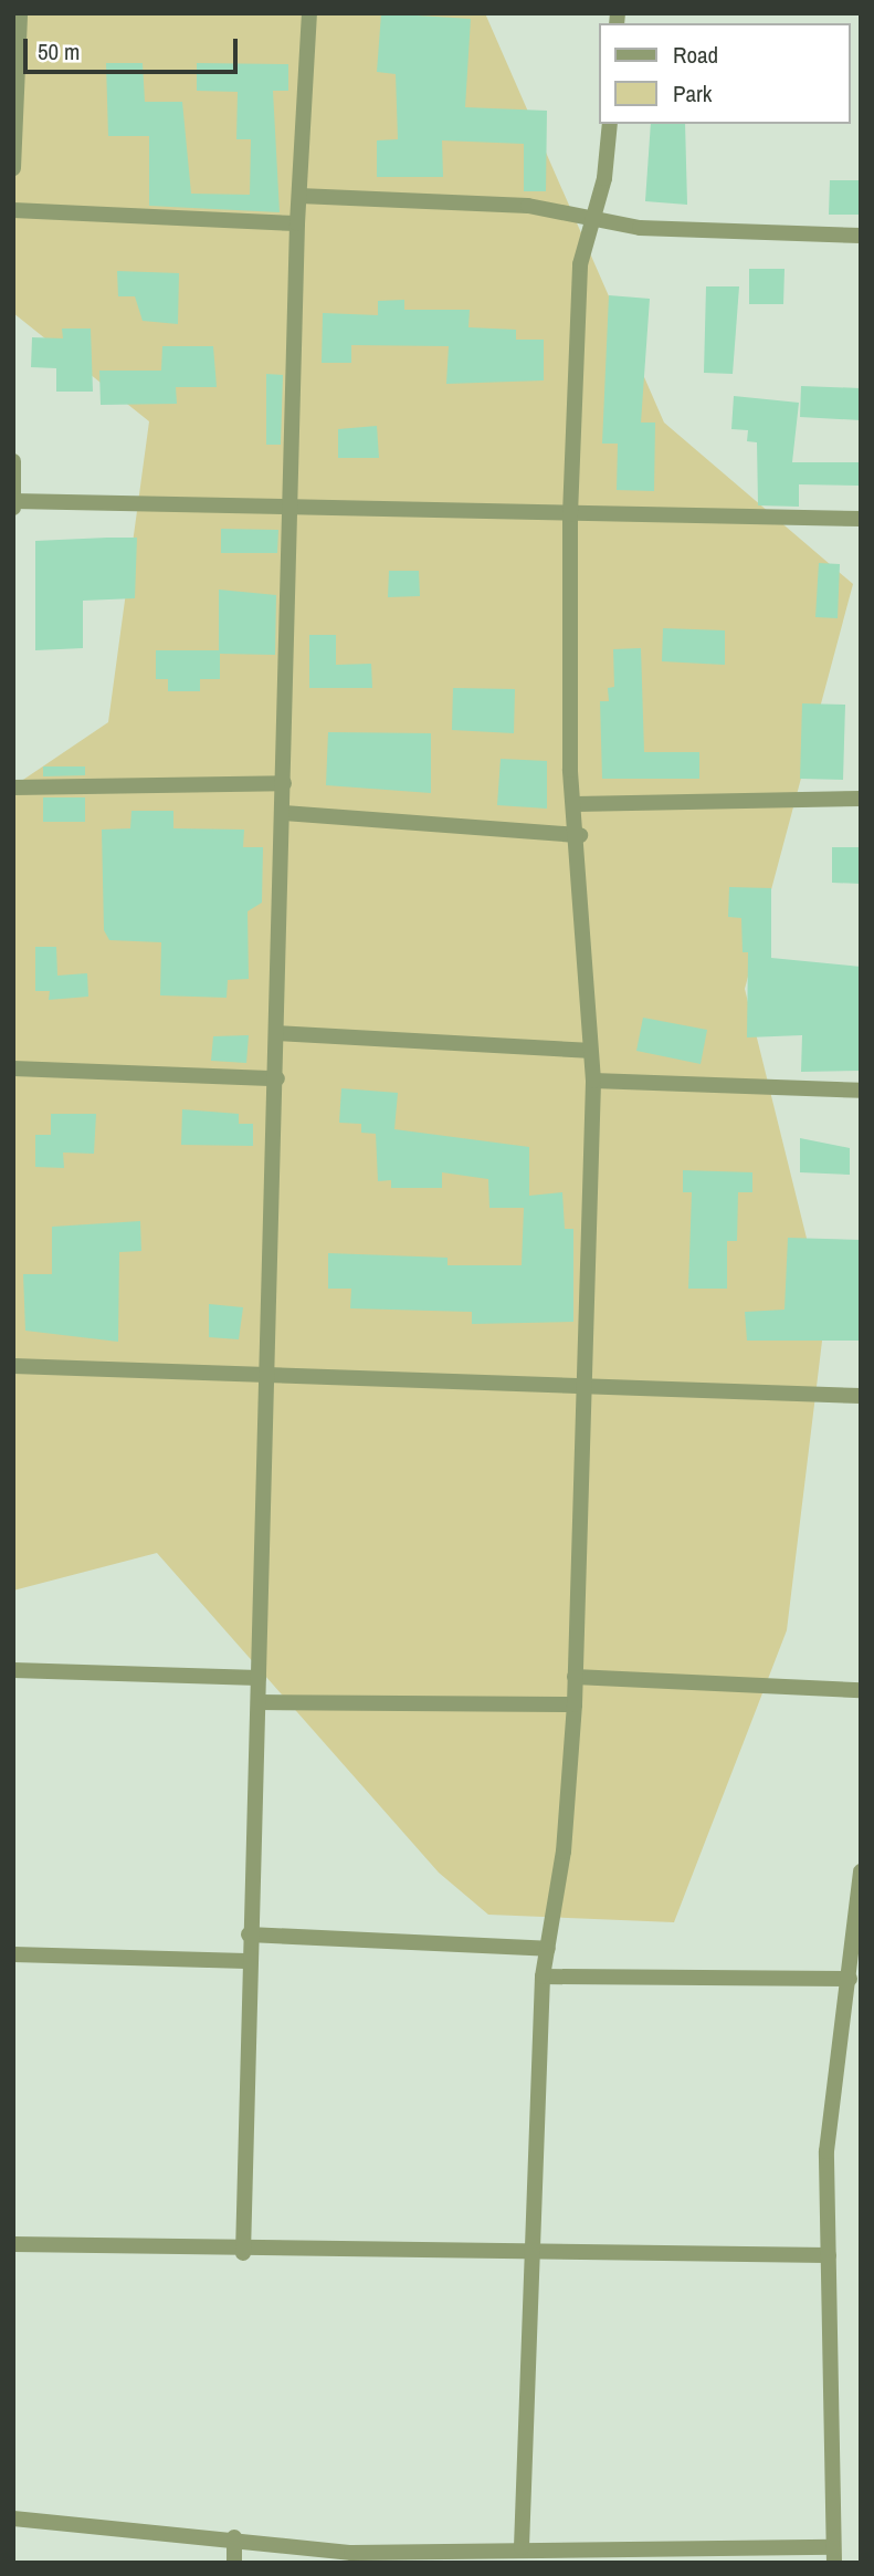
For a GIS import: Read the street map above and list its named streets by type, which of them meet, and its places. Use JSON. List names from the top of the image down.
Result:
{
  "legend": ["Road", "Park"],
  "scale_bar": "50 m"
}
